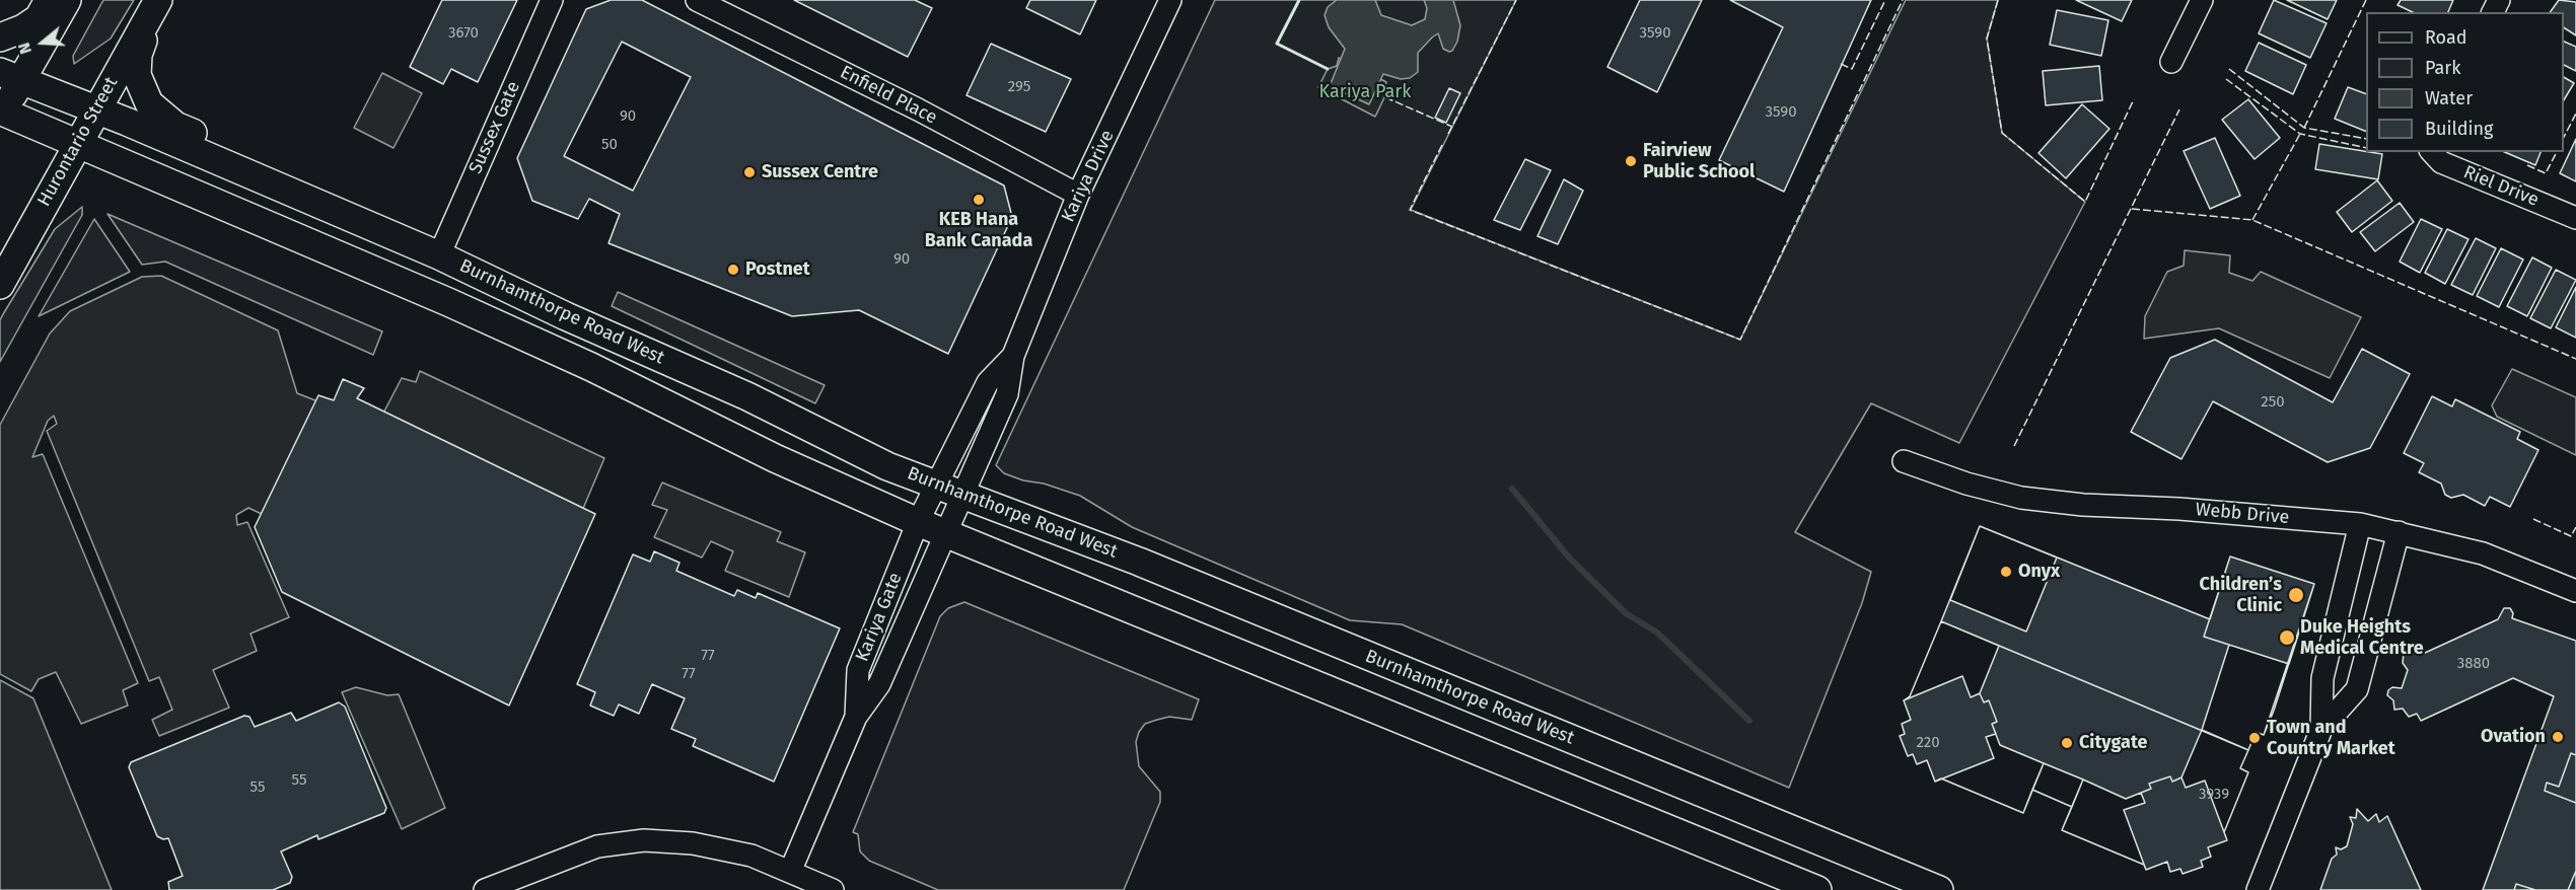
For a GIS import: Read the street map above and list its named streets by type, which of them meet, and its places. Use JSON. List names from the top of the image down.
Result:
{
  "streets": {
    "main road": ["Hurontario Street", "Burnhamthorpe Road West"],
    "street": [
      "Enfield Place",
      "Sussex Gate",
      "Kariya Drive",
      "Riel Drive",
      "Webb Drive",
      "Kariya Gate"
    ]
  },
  "crossings": [
    ["Enfield Place", "Kariya Drive"],
    ["Sussex Gate", "Burnhamthorpe Road West"],
    ["Hurontario Street", "Burnhamthorpe Road West"],
    ["Kariya Drive", "Burnhamthorpe Road West"],
    ["Kariya Drive", "Kariya Gate"],
    ["Burnhamthorpe Road West", "Kariya Gate"]
  ],
  "parks": ["Kariya Park"],
  "places": [
    "Fairview Public School",
    "Sussex Centre",
    "KEB Hana Bank Canada",
    "Postnet",
    "Onyx",
    "Children’s Clinic",
    "Duke Heights Medical Centre",
    "Ovation",
    "Town and Country Market",
    "Citygate"
  ],
  "house_numbers": [
    "3670",
    "3590",
    "295",
    "3590",
    "90",
    "50",
    "90",
    "250",
    "77",
    "3880",
    "77",
    "220",
    "55",
    "55",
    "3939"
  ],
  "legend": [
    "Road",
    "Park",
    "Water",
    "Building"
  ],
  "north": "left"
}
